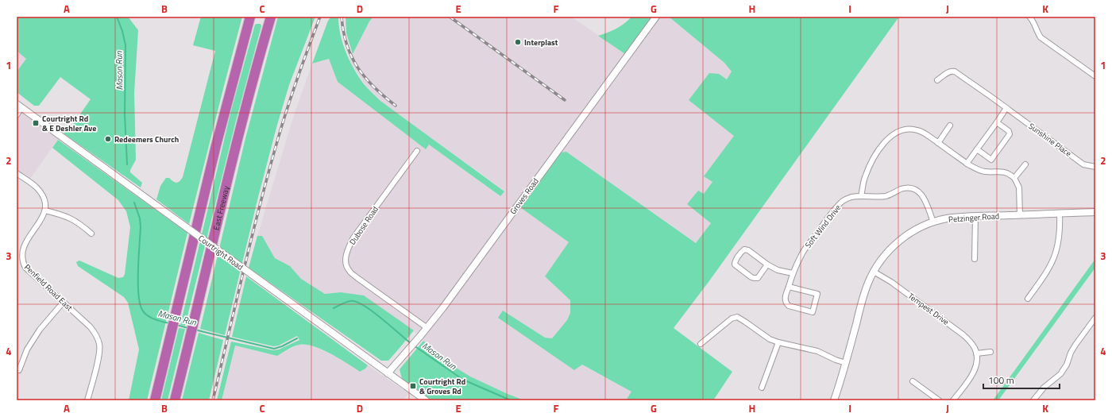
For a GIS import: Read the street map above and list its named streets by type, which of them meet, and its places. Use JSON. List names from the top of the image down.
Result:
{
  "streets": {
    "highway": ["East Freeway"],
    "street": [
      "Sunshine Place",
      "Groves Road",
      "Petzinger Road",
      "Dubose Road",
      "Soft Wind Drive",
      "Courtright Road",
      "Penfield Road East",
      "Tempest Drive"
    ]
  },
  "crossings": [
    ["Groves Road", "Dubose Road"],
    ["Groves Road", "Courtright Road"],
    ["Petzinger Road", "Soft Wind Drive"],
    ["Petzinger Road", "Tempest Drive"]
  ],
  "water": ["Mason Run"],
  "places": {
    "other": ["Interplast", "Redeemers Church"],
    "transit": ["Courtright Rd & E Deshler Ave", "Courtright Rd & Groves Rd"]
  },
  "scale_bar": "100 m",
  "grid": {
    "columns": [
      "A",
      "B",
      "C",
      "D",
      "E",
      "F",
      "G",
      "H",
      "I",
      "J",
      "K"
    ],
    "rows": [
      "1",
      "2",
      "3",
      "4"
    ]
  }
}
